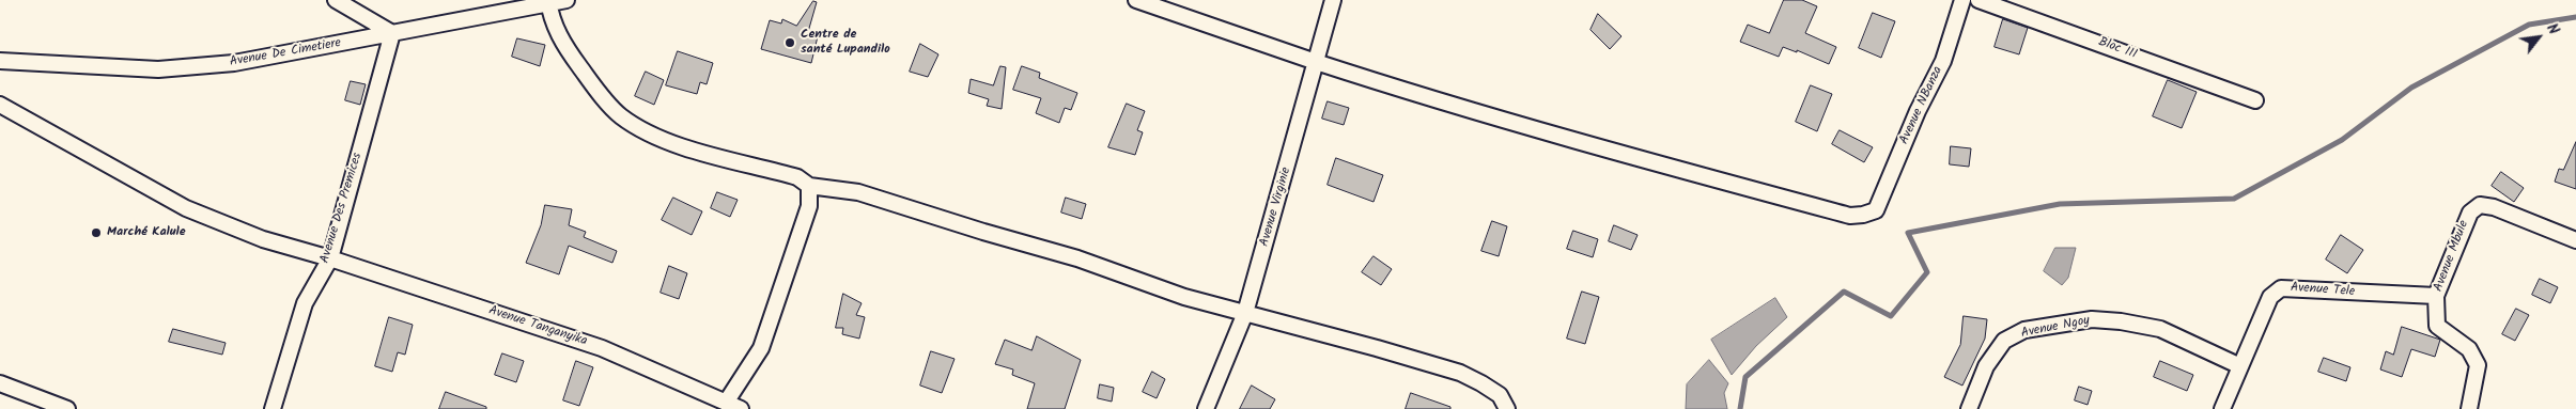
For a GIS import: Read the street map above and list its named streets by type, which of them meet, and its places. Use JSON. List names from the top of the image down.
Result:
{
  "streets": {
    "street": [
      "Bloc III",
      "Avenue De Cimetiere",
      "Avenue NBanza",
      "Avenue Virginie",
      "Avenue Des Premices",
      "Avenue Mbule",
      "Avenue Tele",
      "Avenue Tanganyika",
      "Avenue Ngoy"
    ]
  },
  "crossings": [
    ["Avenue De Cimetiere", "Avenue Des Premices"],
    ["Avenue NBanza", "Avenue Virginie"],
    ["Avenue Des Premices", "Avenue Tanganyika"],
    ["Avenue Mbule", "Avenue Tele"],
    ["Avenue Tele", "Avenue Ngoy"]
  ],
  "places": ["Centre de santé Lupandilo", "Marché Kalule"],
  "north": "top right"
}
